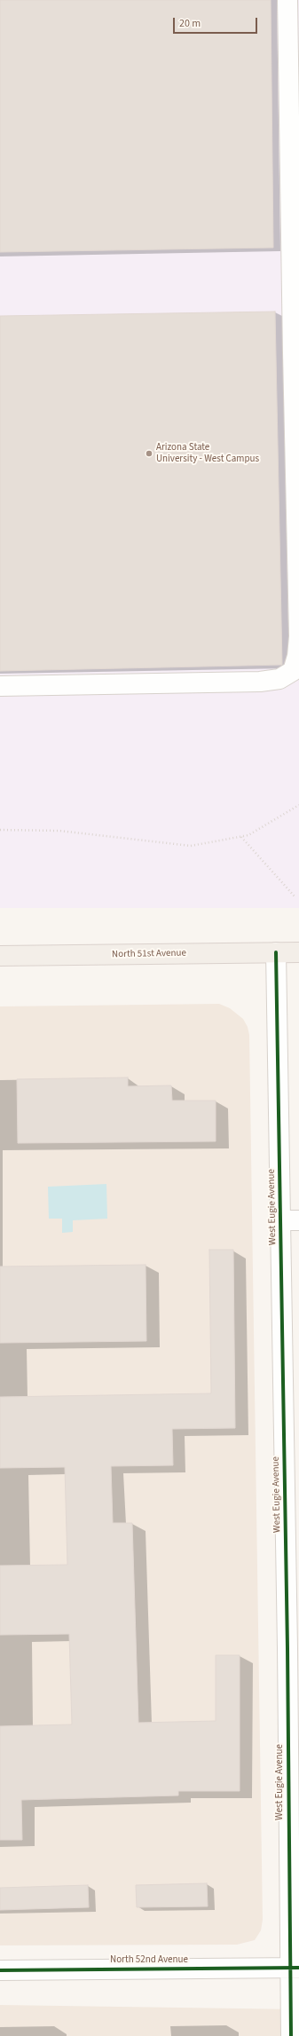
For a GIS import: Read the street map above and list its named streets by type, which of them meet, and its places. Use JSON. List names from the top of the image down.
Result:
{
  "streets": {
    "main road": ["North 51st Avenue"],
    "street": ["West Eugie Avenue", "North 52nd Avenue"]
  },
  "crossings": [
    ["North 51st Avenue", "West Eugie Avenue"],
    ["West Eugie Avenue", "North 52nd Avenue"]
  ],
  "places": ["Arizona State University - West Campus"],
  "scale_bar": "20 m"
}
